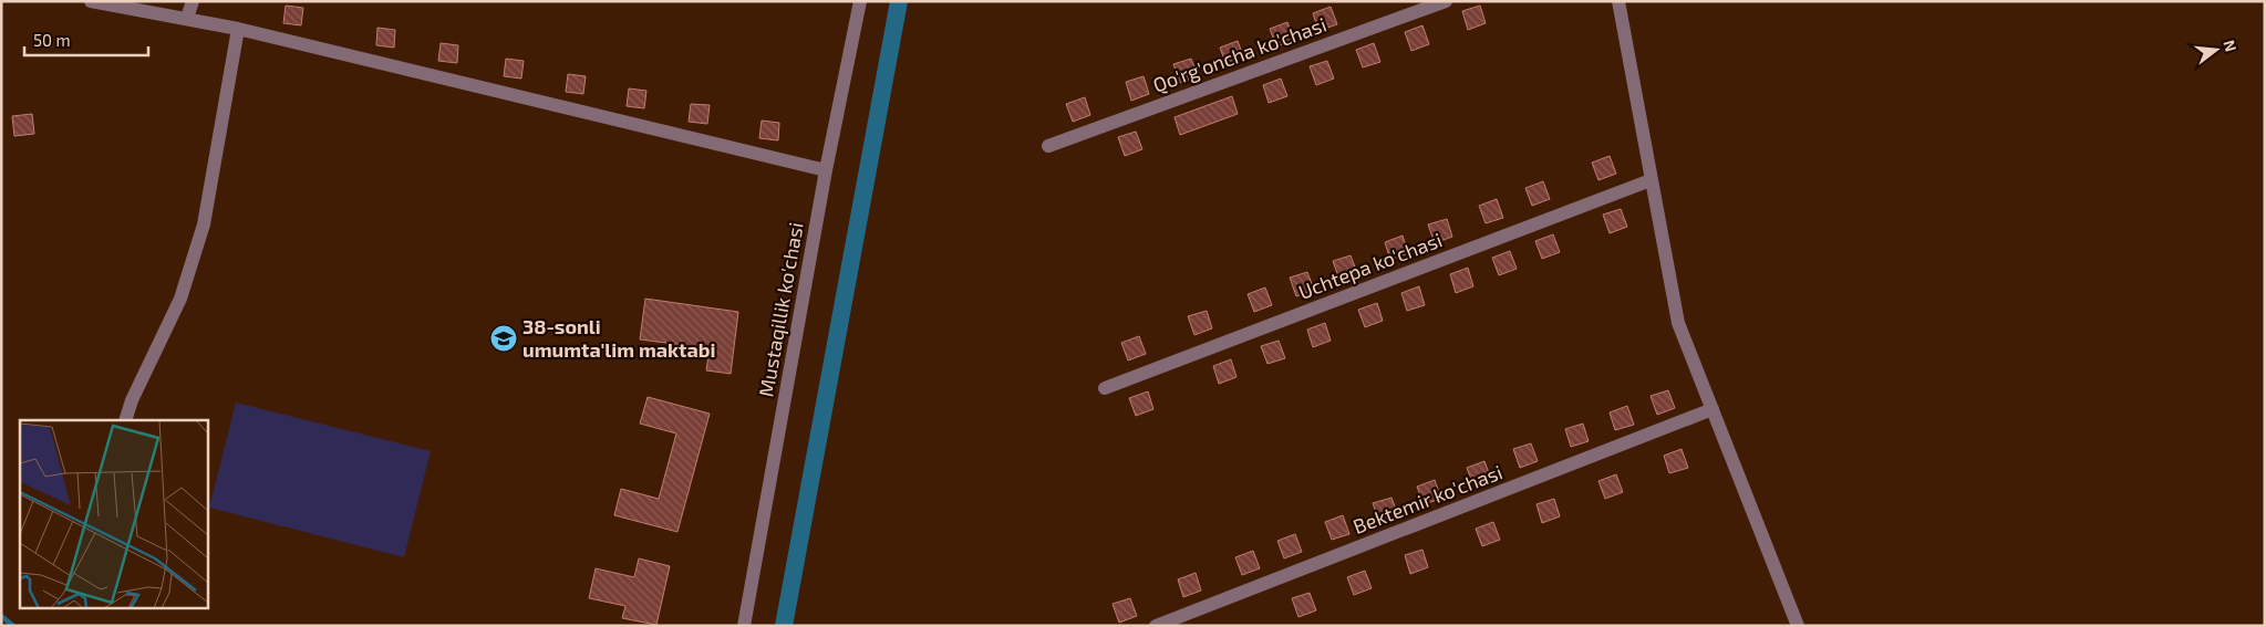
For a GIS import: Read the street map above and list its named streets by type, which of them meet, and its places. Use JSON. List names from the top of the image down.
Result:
{
  "streets": {
    "street": [
      "Qo'rg'oncha ko'chasi",
      "Uchtepa ko'chasi",
      "Mustaqillik ko'chasi",
      "Bektemir ko'chasi"
    ]
  },
  "places": {
    "school or university": ["38-sonli umumta'lim maktabi"]
  },
  "scale_bar": "50 m",
  "north": "right"
}
